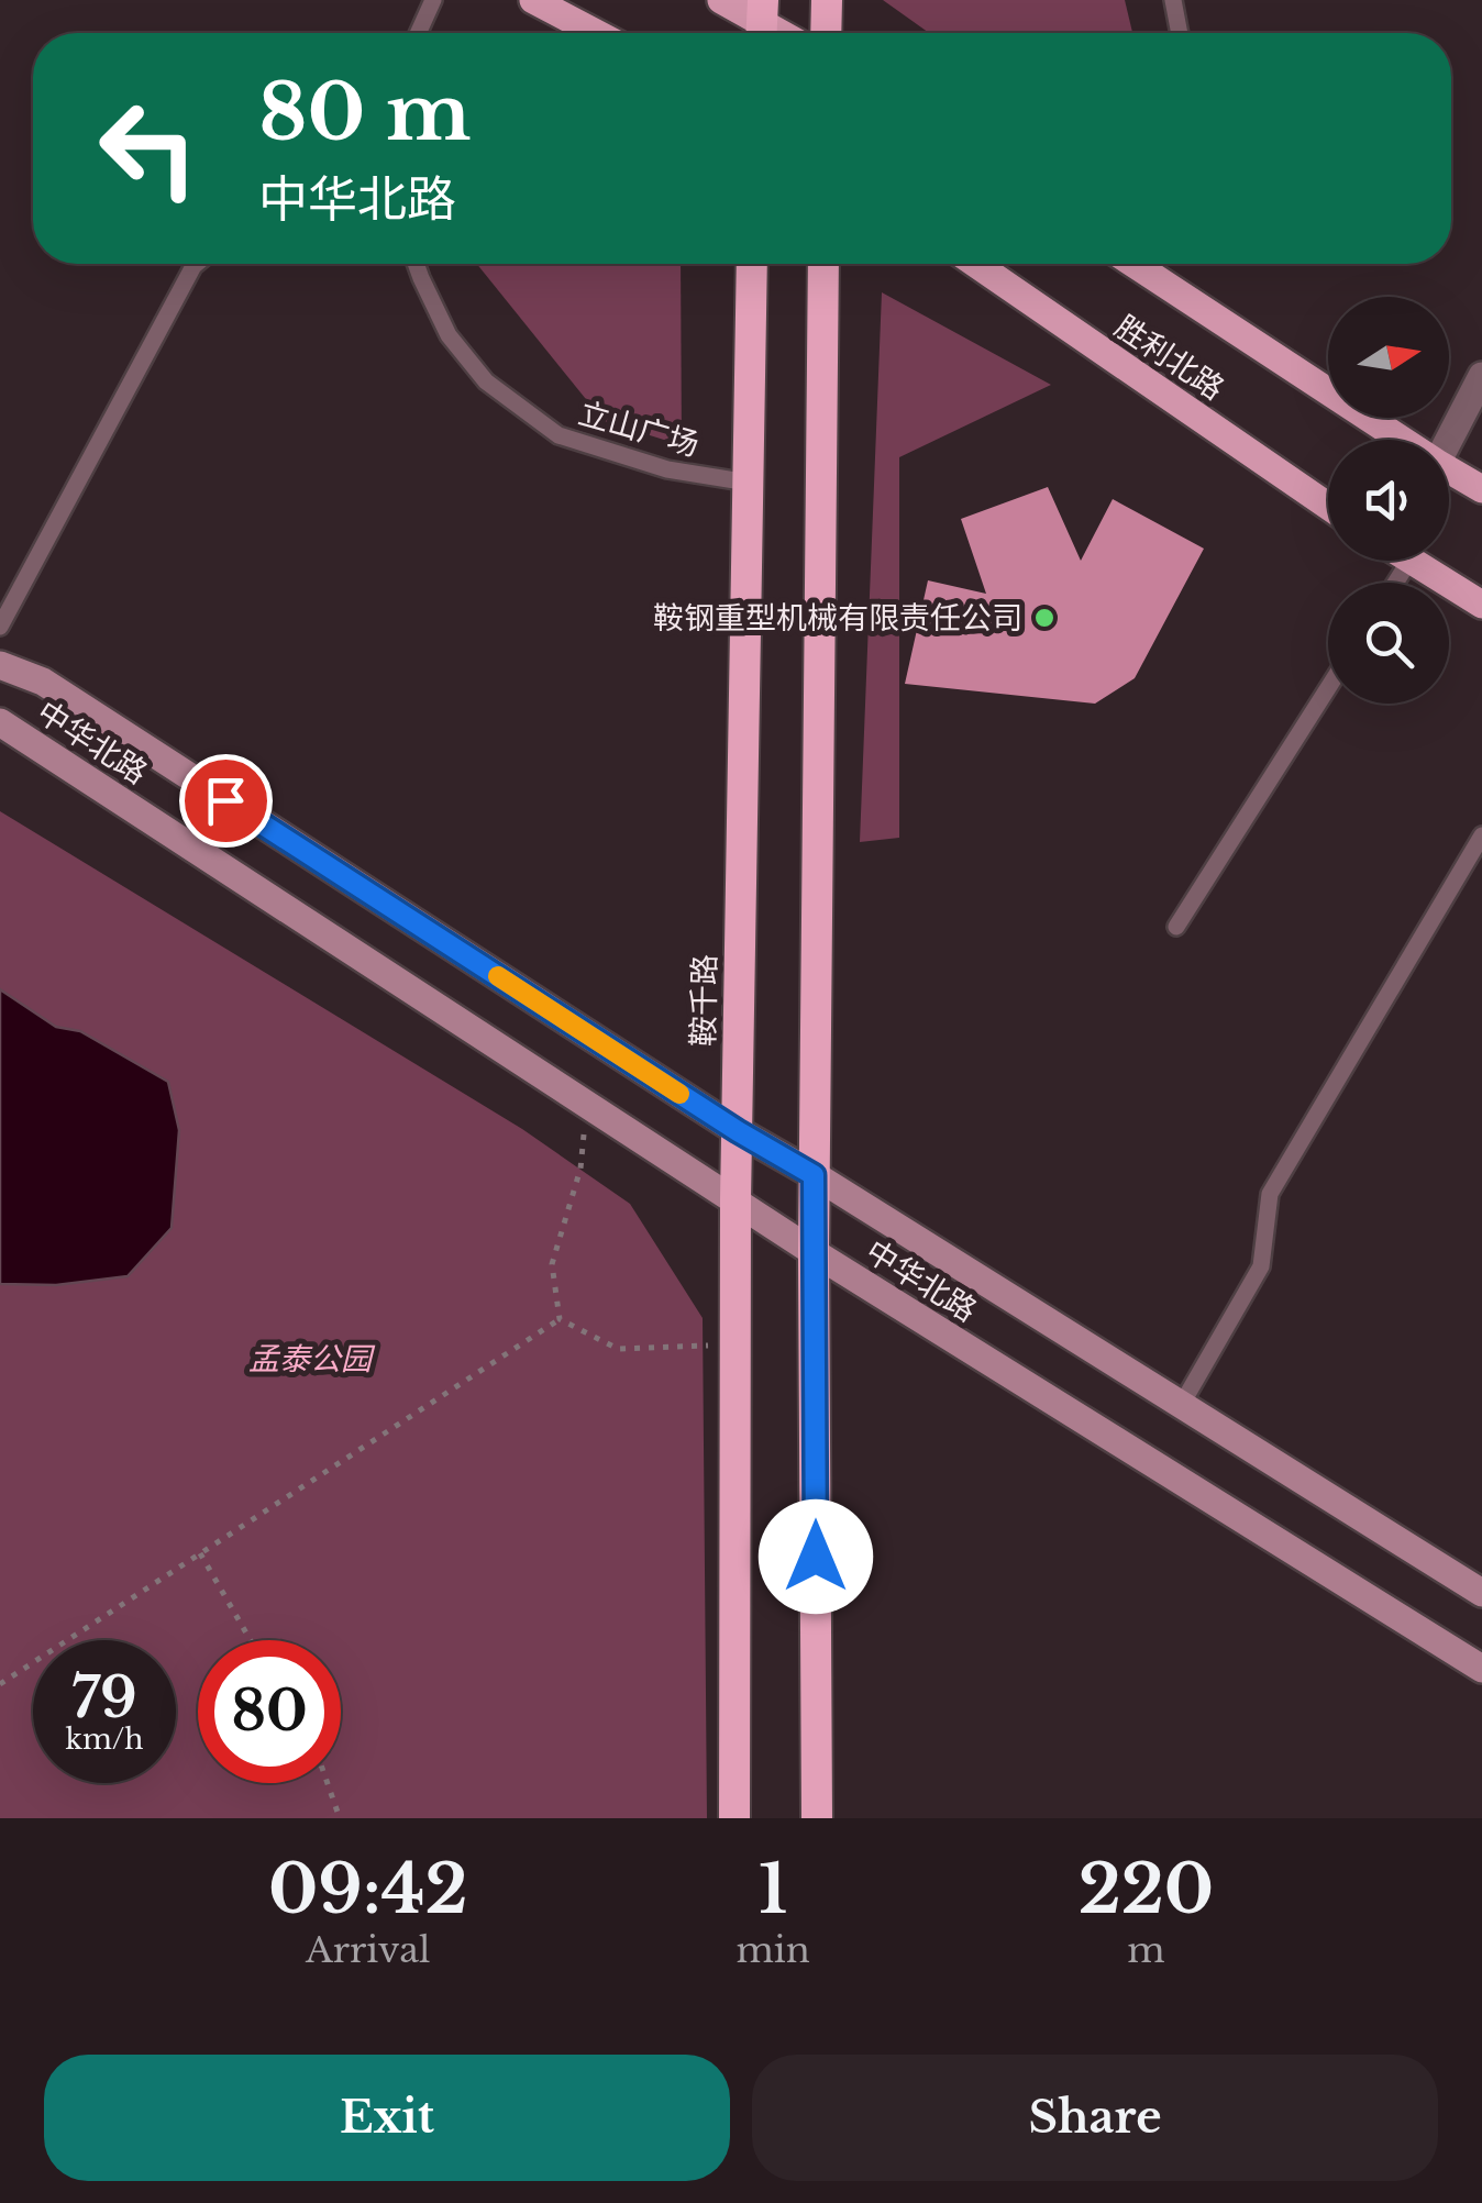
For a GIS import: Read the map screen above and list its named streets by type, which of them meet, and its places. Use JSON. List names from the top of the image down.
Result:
{
  "streets": {
    "highway": ["鞍千路"],
    "main road": ["胜利北路", "中华北路"],
    "lane": ["立山广场"]
  },
  "crossings": [
    ["立山广场", "鞍千路"],
    ["中华北路", "鞍千路"]
  ],
  "parks": ["孟泰公园"],
  "places": ["鞍钢重型机械有限责任公司"],
  "north": "right",
  "page": {
    "turn": ["80 m", "中华北路"],
    "speed": "79 km/h",
    "limit": "80",
    "eta": [
      "09:42",
      "Arrival",
      "1",
      "min",
      "220",
      "m"
    ],
    "buttons": ["Exit", "Share"]
  }
}
